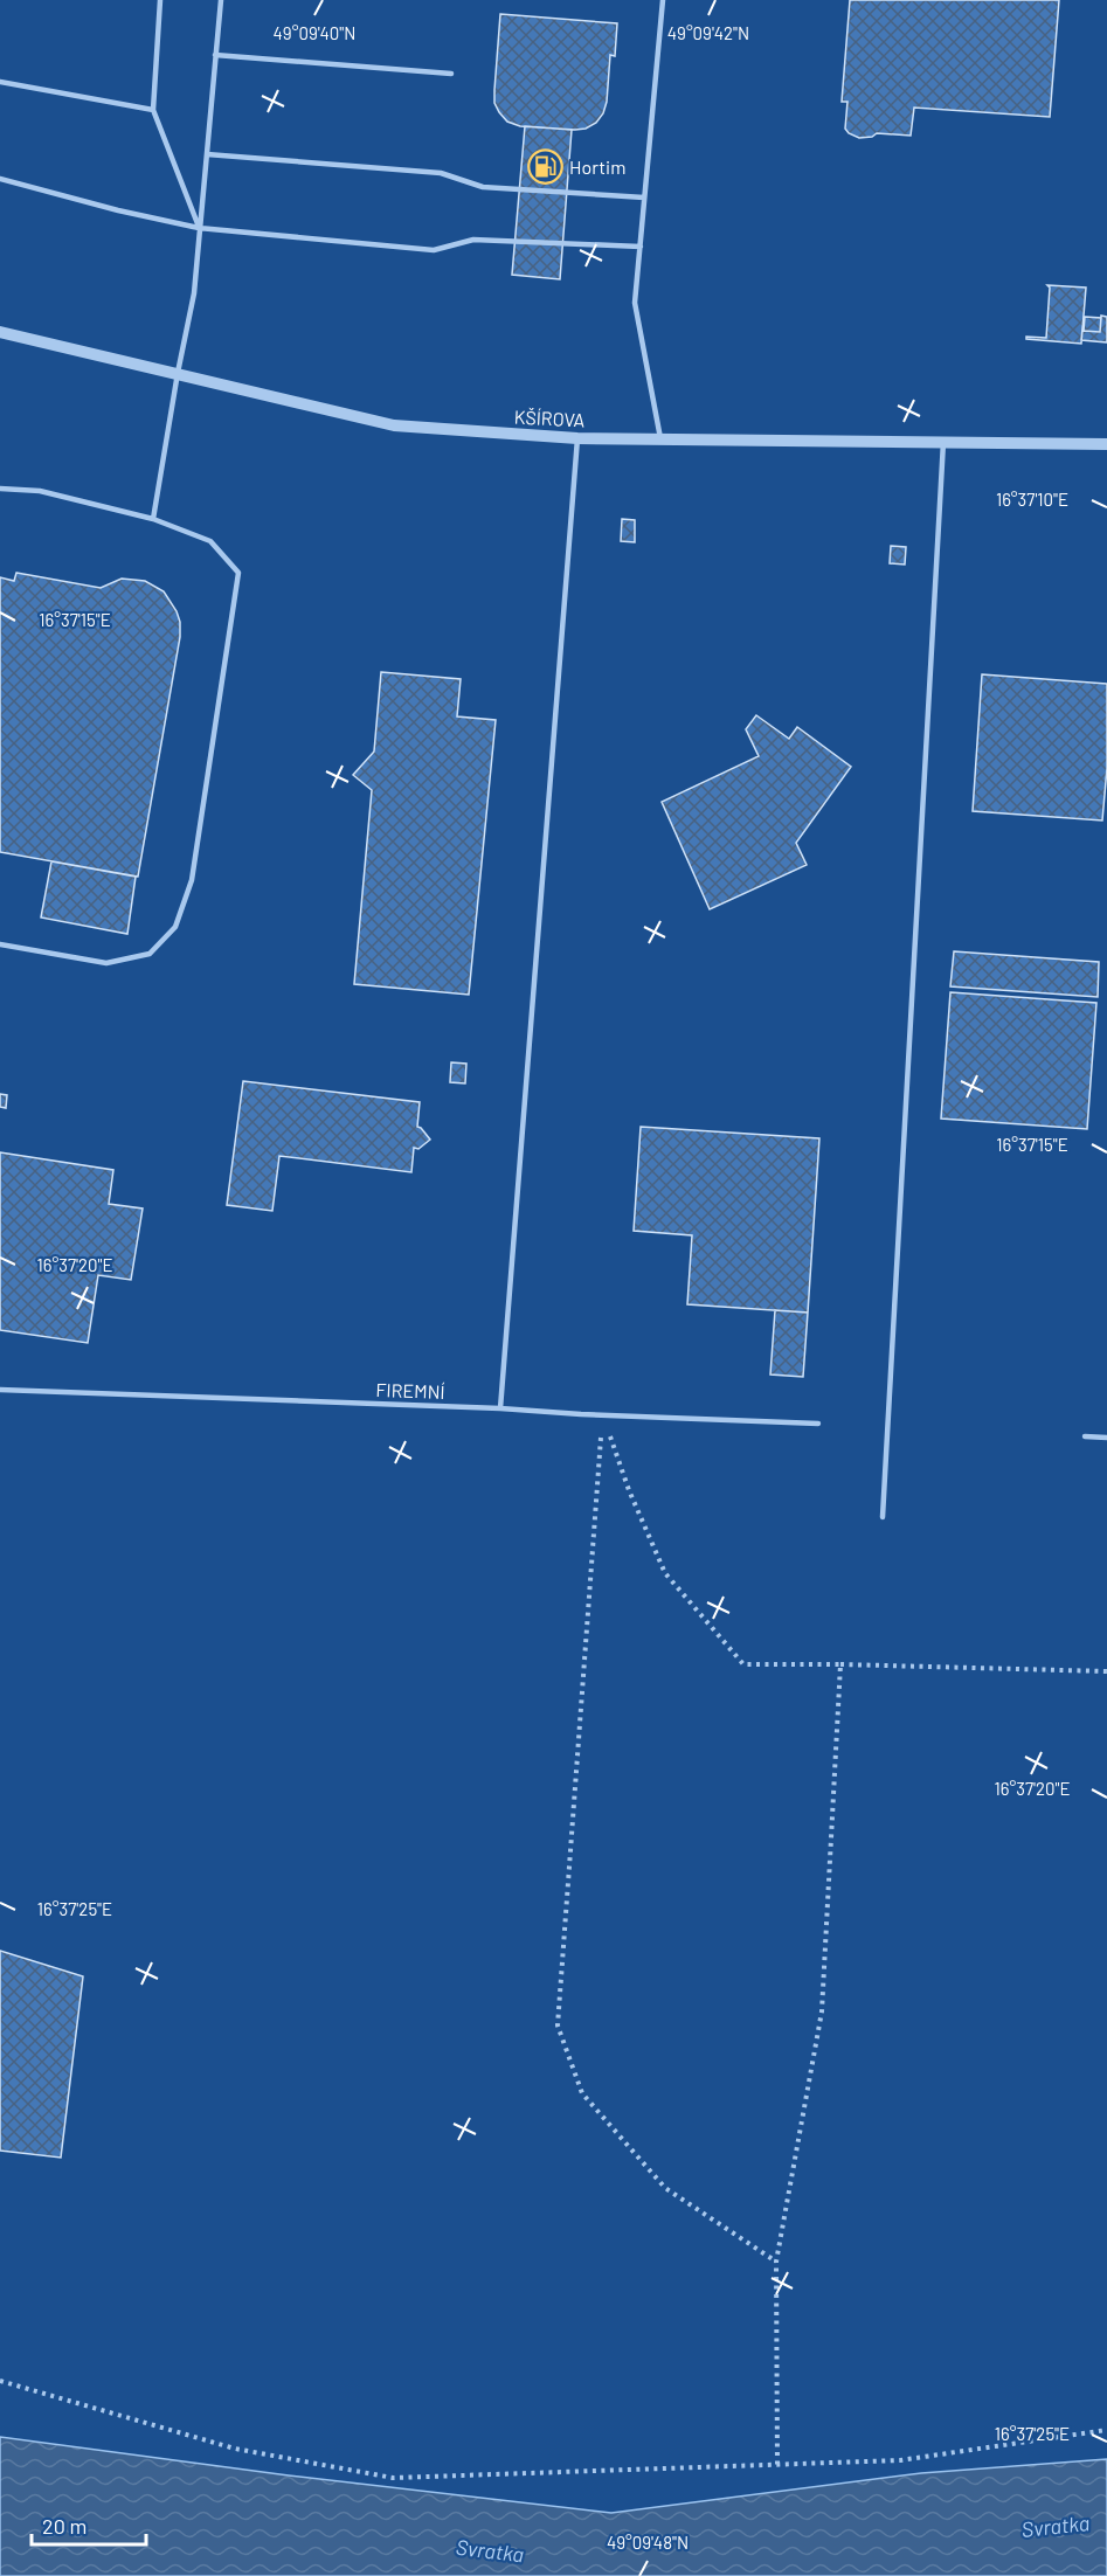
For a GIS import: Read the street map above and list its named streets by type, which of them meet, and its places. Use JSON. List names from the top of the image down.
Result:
{
  "streets": {
    "street": ["KŠÍROVA"],
    "lane": ["FIREMNÍ"]
  },
  "water": ["Svratka"],
  "places": {
    "fuel station": ["Hortim"]
  },
  "scale_bar": "20 m",
  "coordinates": [
    "49°09'40\"N",
    "49°09'42\"N",
    "16°37'10\"E",
    "16°37'15\"E",
    "16°37'20\"E",
    "16°37'25\"E",
    "49°09'48\"N"
  ]
}
